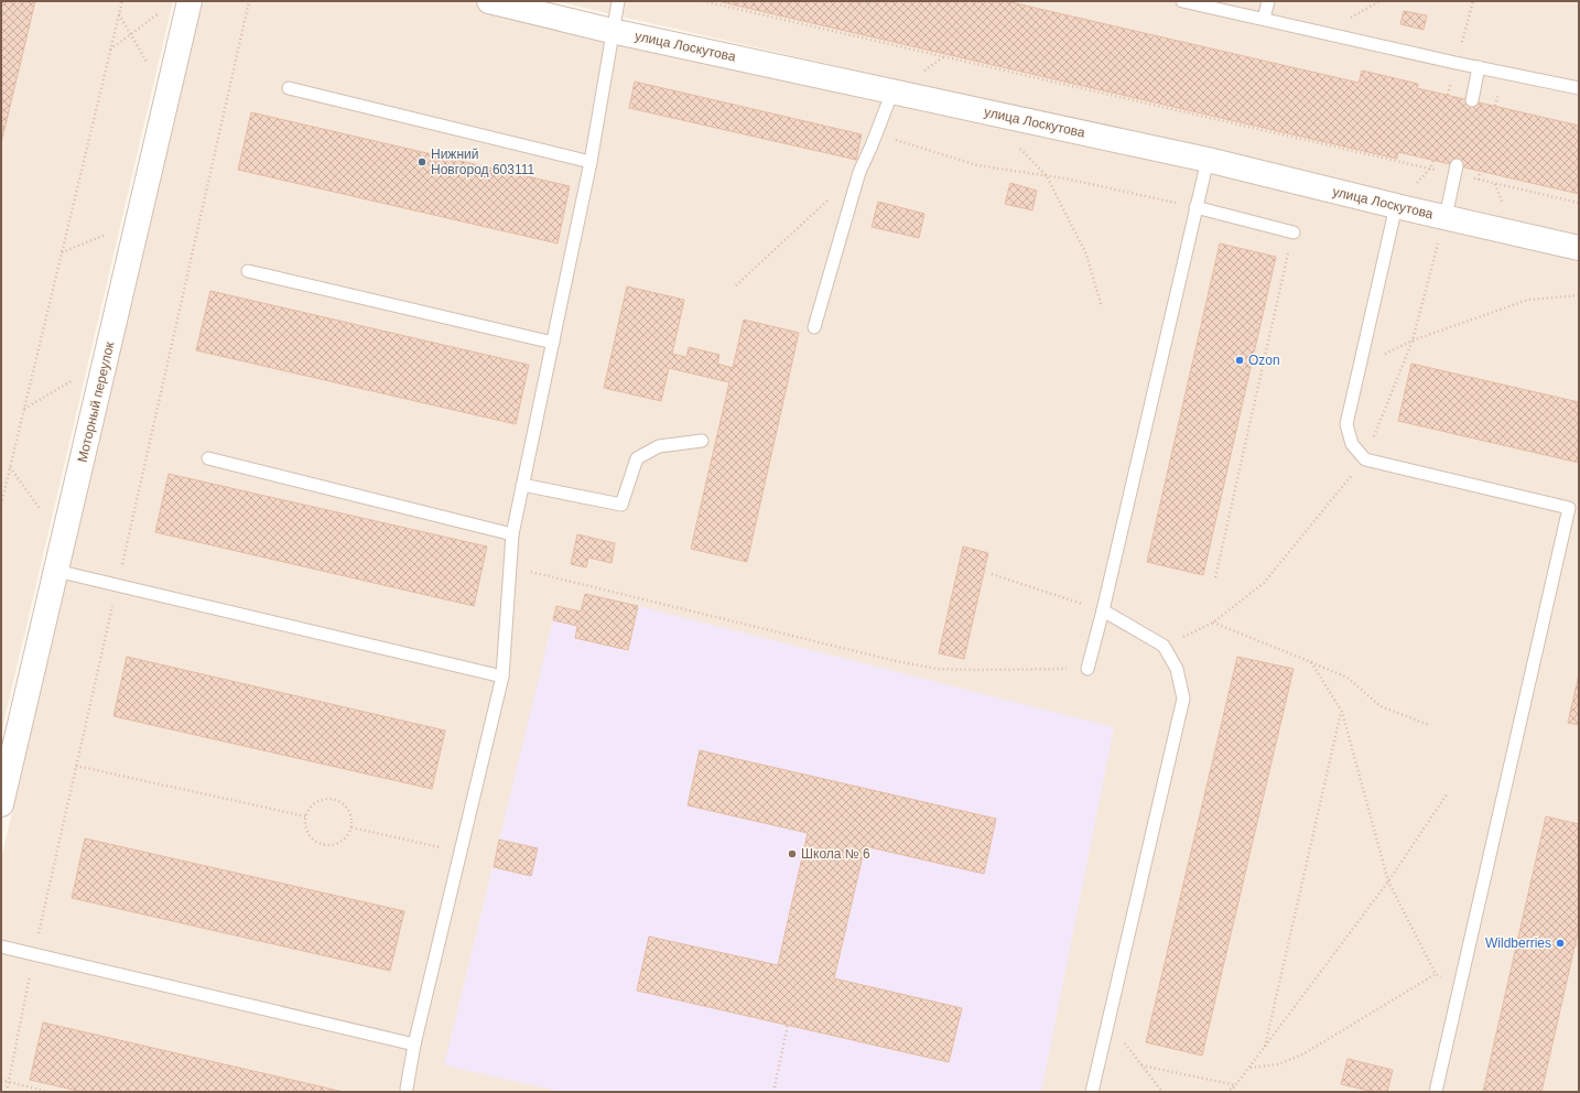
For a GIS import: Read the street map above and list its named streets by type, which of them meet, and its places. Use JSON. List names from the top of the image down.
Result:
{
  "streets": {
    "street": ["улица Лоскутова", "Моторный переулок"]
  },
  "places": [
    "Нижний Новгород 603111",
    "Ozon",
    "Школа № 6",
    "Wildberries"
  ]
}
